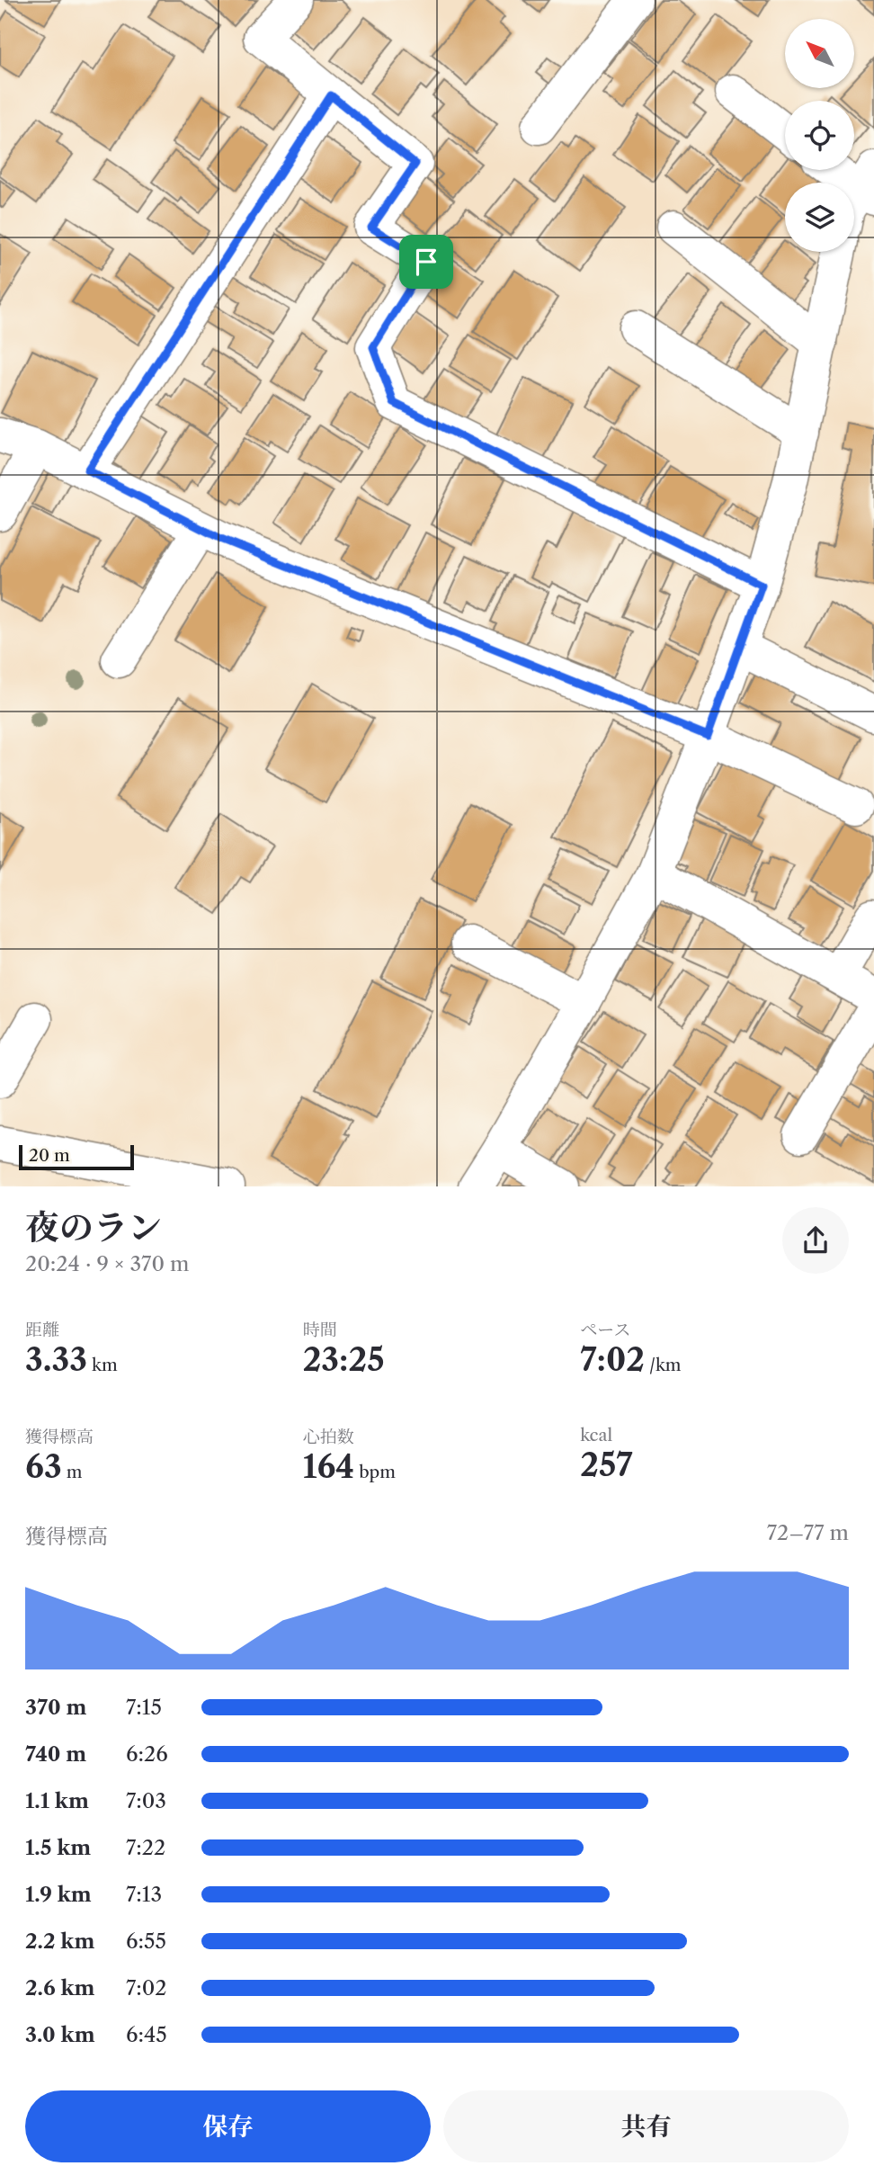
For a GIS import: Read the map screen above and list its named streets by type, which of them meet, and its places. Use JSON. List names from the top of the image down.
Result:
{
  "scale_bar": "20 m",
  "north": "top left",
  "page": {
    "scale": "20 m",
    "heading": ["夜のラン", "20:24 · 9 × 370 m"],
    "stats": [
      ["距離", "3.33 km"],
      ["時間", "23:25"],
      ["ペース", "7:02 /km"],
      ["獲得標高", "63 m"],
      ["心拍数", "164 bpm"],
      ["kcal", "257"]
    ],
    "chart": ["獲得標高", "72–77 m"],
    "list": [
      {
        "name": "370 m",
        "note": "7:15"
      },
      {
        "name": "740 m",
        "note": "6:26"
      },
      {
        "name": "1.1 km",
        "note": "7:03"
      },
      {
        "name": "1.5 km",
        "note": "7:22"
      },
      {
        "name": "1.9 km",
        "note": "7:13"
      },
      {
        "name": "2.2 km",
        "note": "6:55"
      },
      {
        "name": "2.6 km",
        "note": "7:02"
      },
      {
        "name": "3.0 km",
        "note": "6:45"
      }
    ],
    "buttons": ["保存", "共有"]
  }
}
